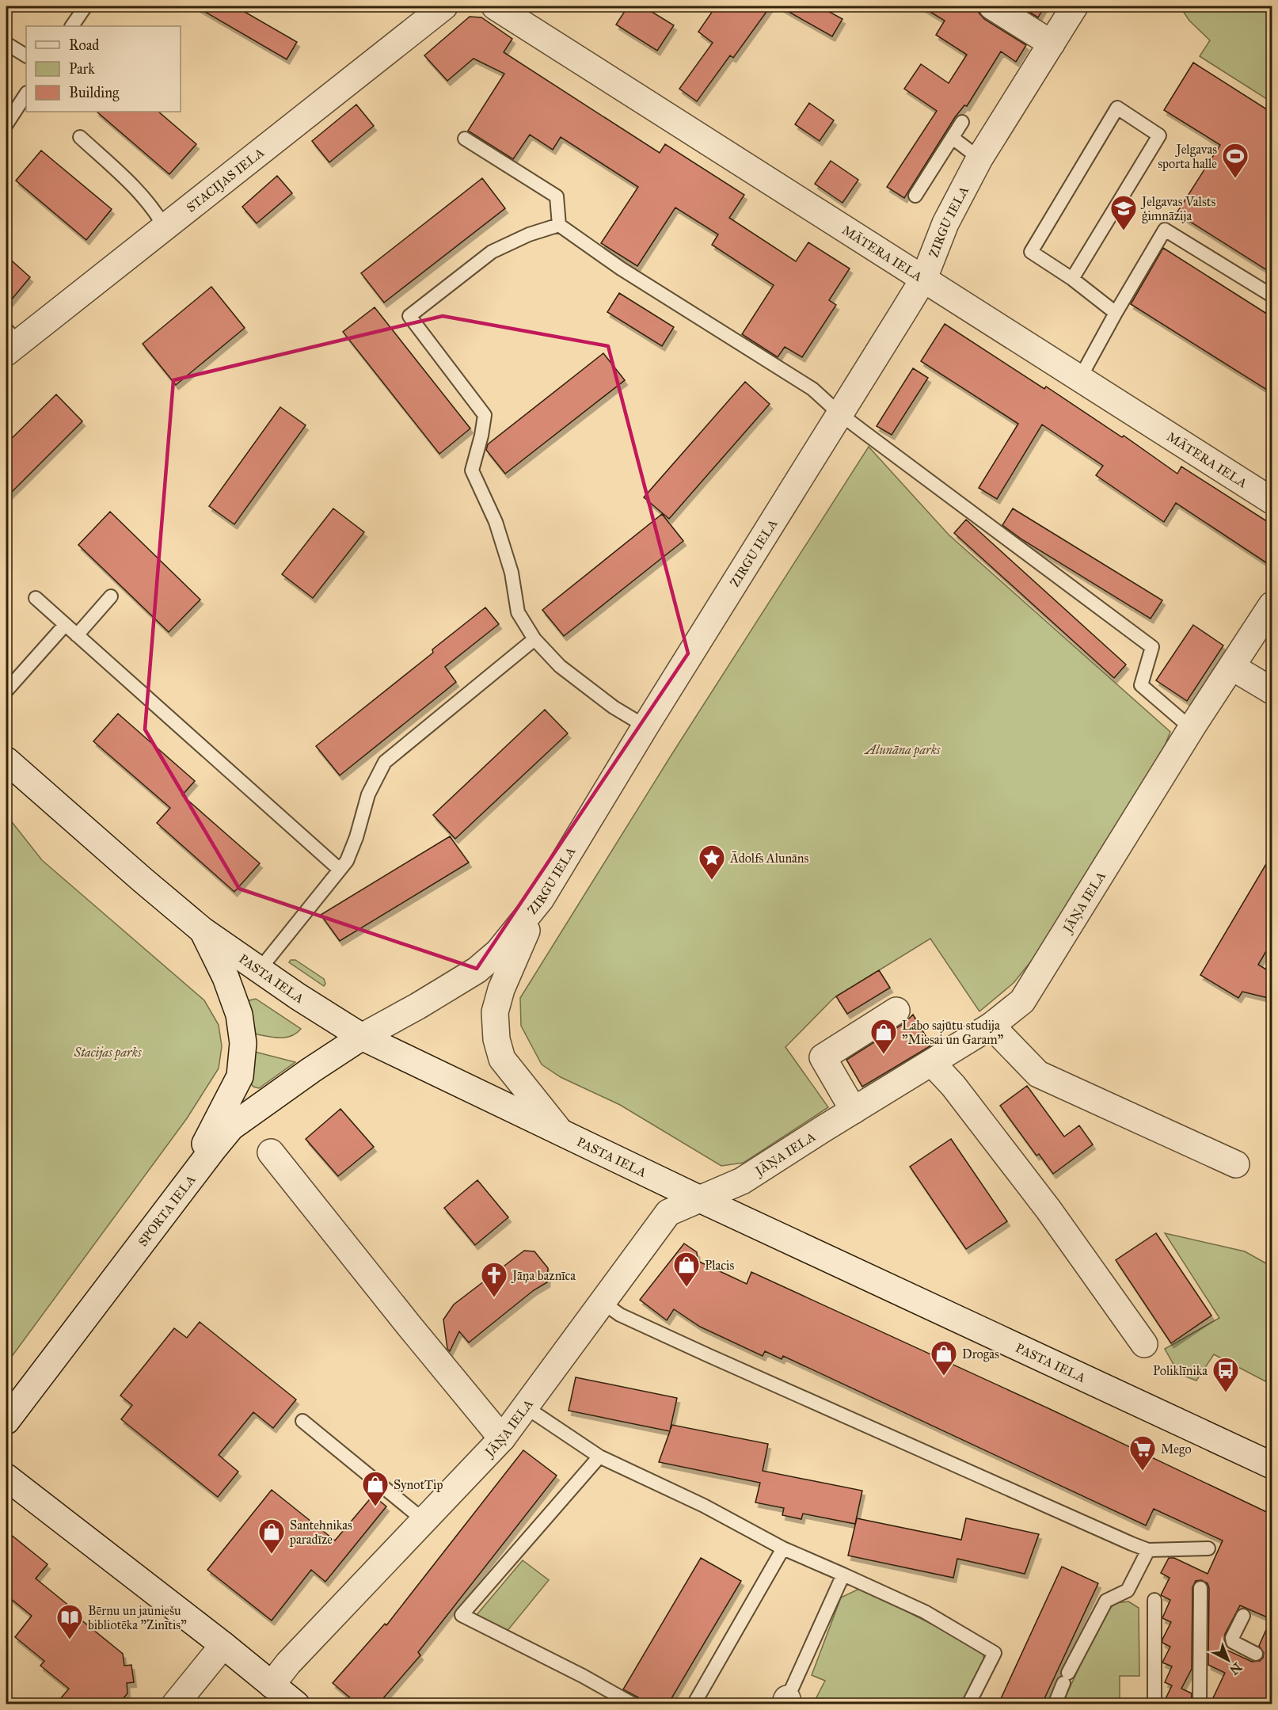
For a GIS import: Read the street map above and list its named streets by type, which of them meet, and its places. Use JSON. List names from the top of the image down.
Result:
{
  "streets": {
    "street": [
      "STACIJAS IELA",
      "ZIRGU IELA",
      "MĀTERA IELA",
      "JĀŅA IELA",
      "PASTA IELA",
      "SPORTA IELA"
    ]
  },
  "crossings": [
    ["ZIRGU IELA", "MĀTERA IELA"],
    ["ZIRGU IELA", "PASTA IELA"],
    ["ZIRGU IELA", "SPORTA IELA"],
    ["JĀŅA IELA", "PASTA IELA"],
    ["PASTA IELA", "SPORTA IELA"]
  ],
  "parks": ["Alunāna parks", "Stacijas parks"],
  "places": {
    "sports": ["Jelgavas sporta halle"],
    "school or university": ["Jelgavas Valsts ģimnāzija"],
    "place": ["Ādolfs Alunāns"],
    "shop": [
      "Labo sajūtu studija \"Miesai un Garam\"",
      "Placis",
      "Drogas",
      "SynotTip",
      "Santehnikas paradīze"
    ],
    "church": ["Jāņa baznīca"],
    "bus stop": ["Poliklīnika"],
    "supermarket": ["Mego"],
    "library": ["Bērnu un jauniešu bibliotēka \"Zinītis\""]
  },
  "legend": ["Road", "Park", "Building"],
  "north": "bottom right"
}
